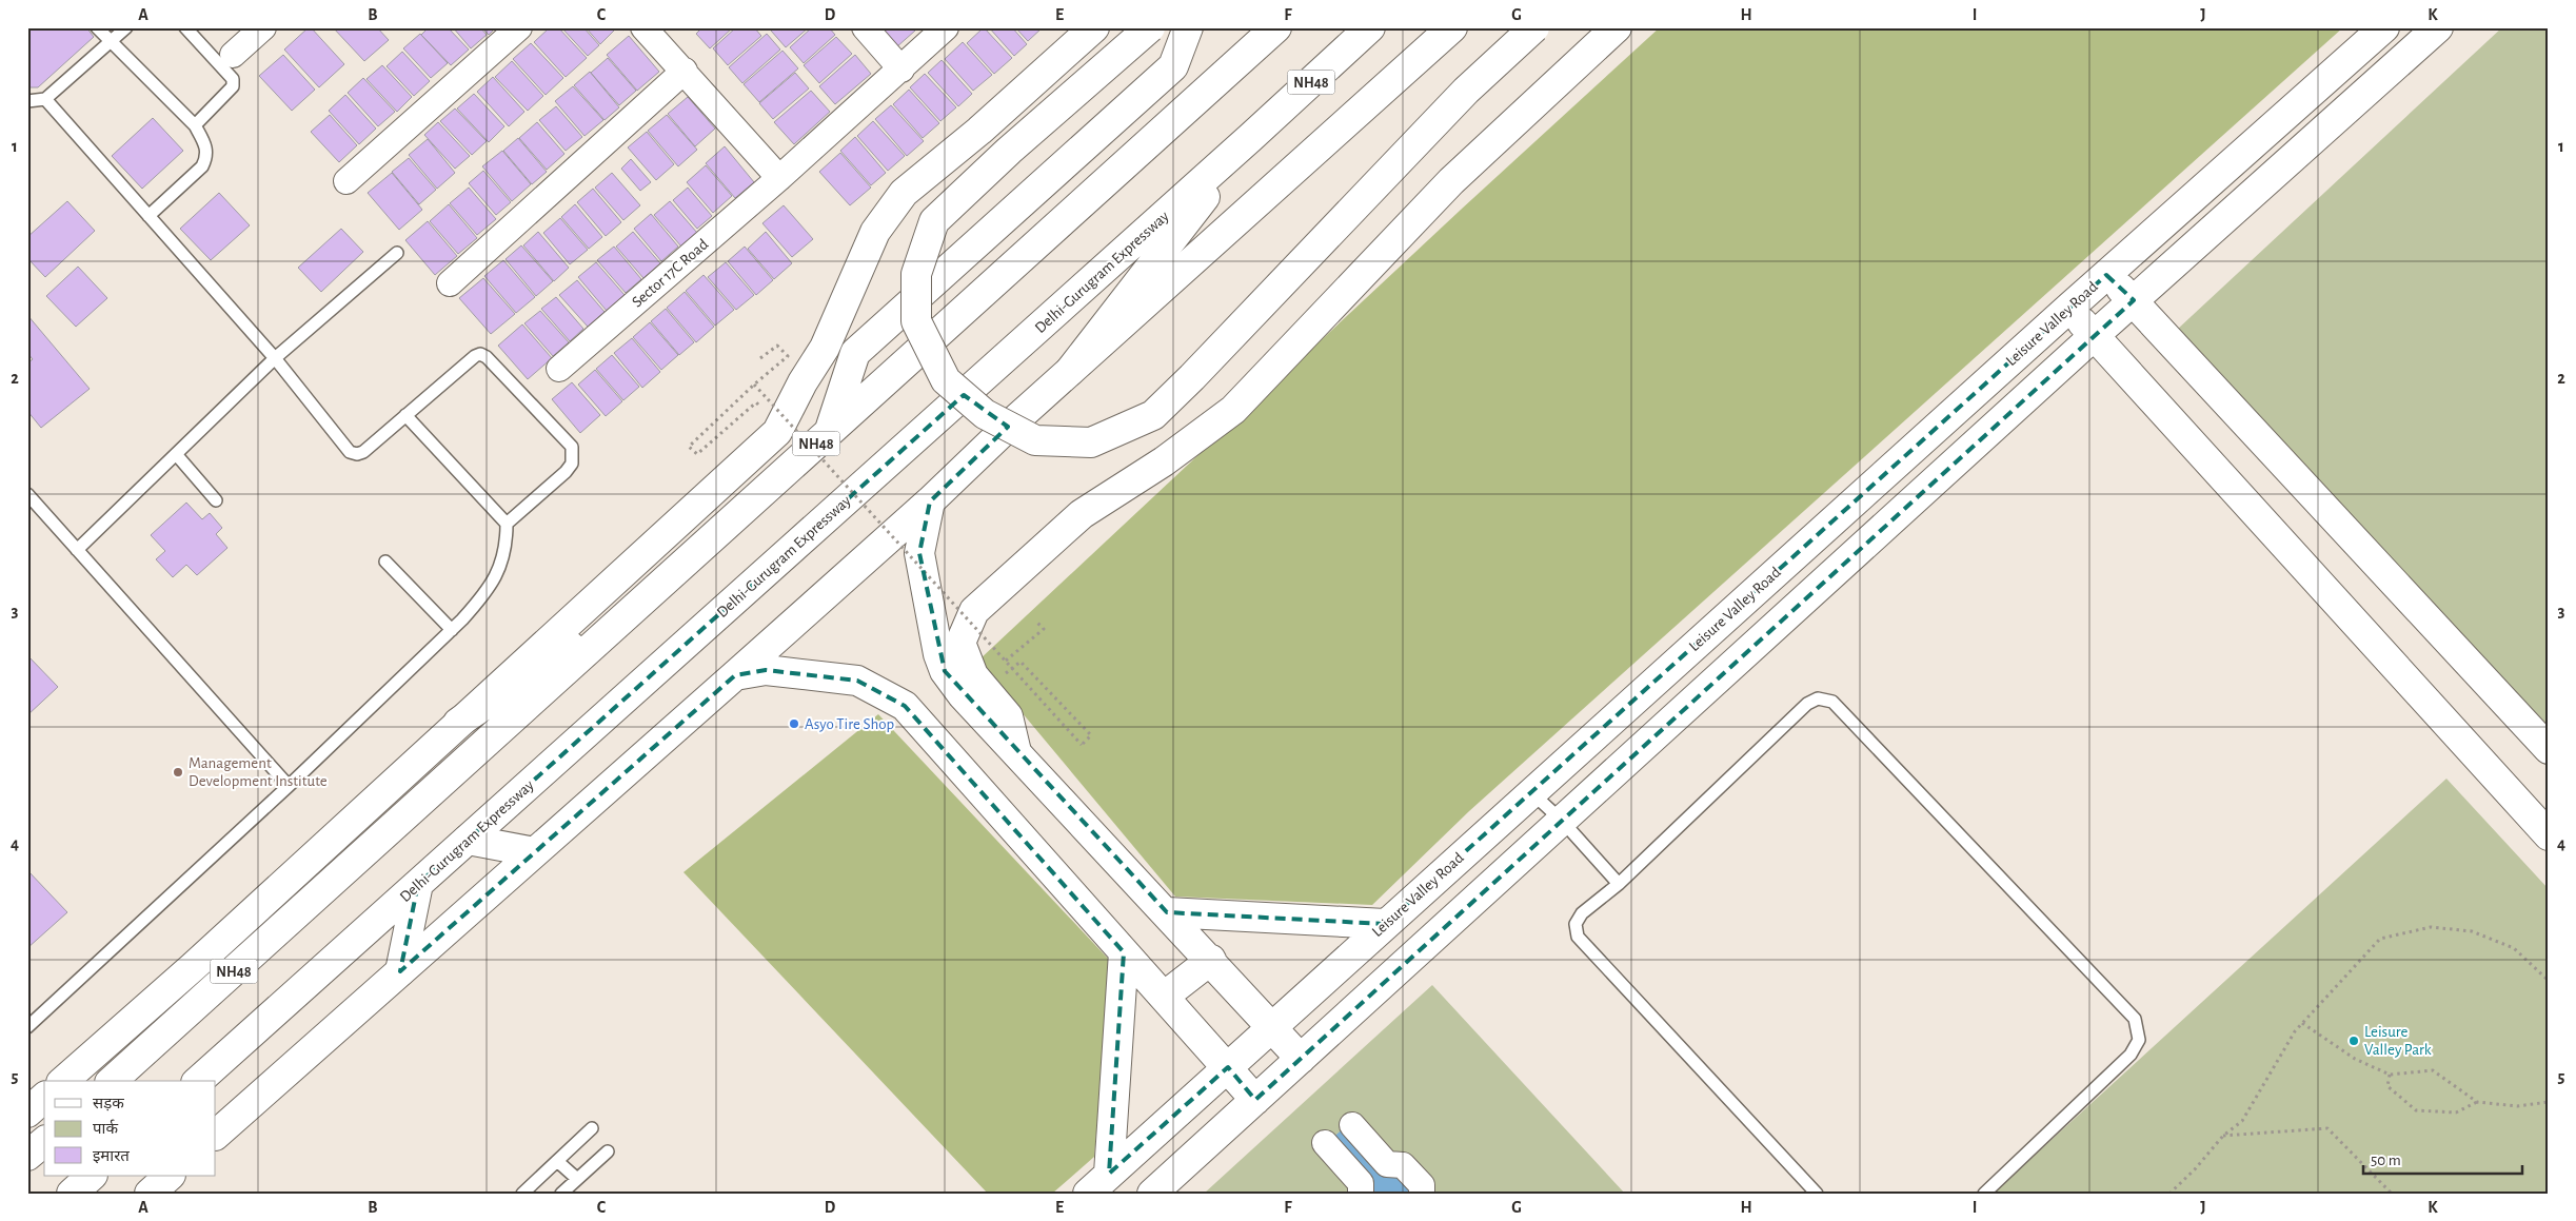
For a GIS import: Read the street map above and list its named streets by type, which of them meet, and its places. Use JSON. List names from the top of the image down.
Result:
{
  "streets": {
    "main road": ["NH48", "Delhi-Gurugram Expressway", "Leisure Valley Road"],
    "street": ["Sector 17C Road"]
  },
  "places": ["Asyo Tire Shop", "Management Development Institute", "Leisure Valley Park"],
  "legend": ["सड़क", "पार्क", "इमारत"],
  "scale_bar": "50 m",
  "grid": {
    "columns": [
      "A",
      "B",
      "C",
      "D",
      "E",
      "F",
      "G",
      "H",
      "I",
      "J",
      "K"
    ],
    "rows": [
      "1",
      "2",
      "3",
      "4",
      "5"
    ]
  }
}
